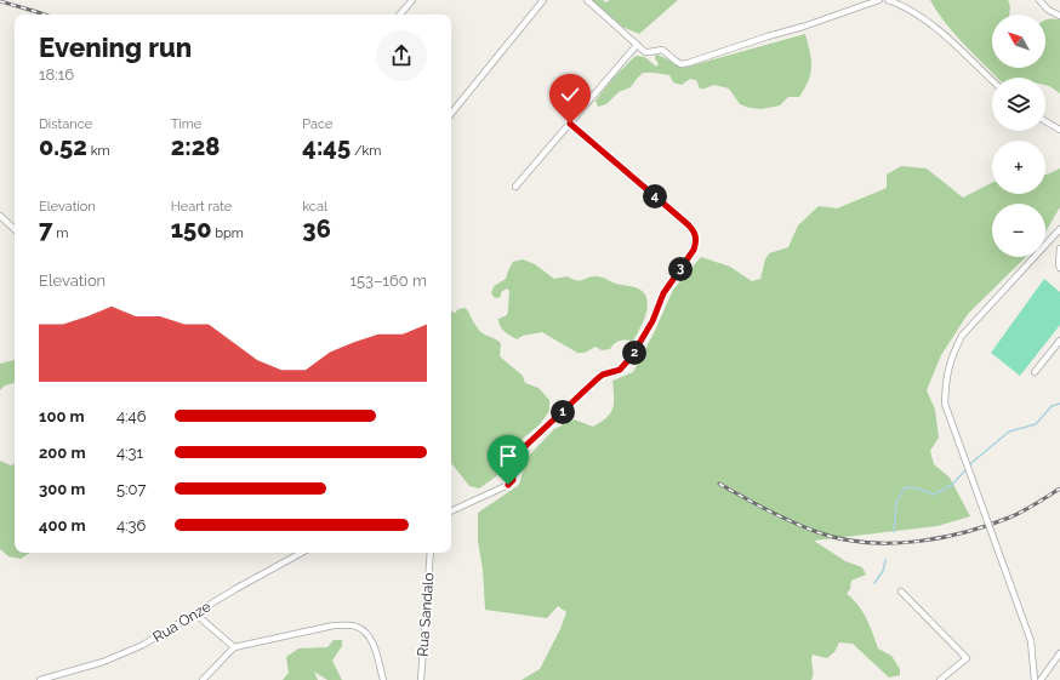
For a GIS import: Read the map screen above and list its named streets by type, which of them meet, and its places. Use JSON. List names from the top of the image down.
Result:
{
  "streets": {
    "street": ["Rua Sandalo", "Rua Onze"]
  },
  "north": "top left",
  "page": {
    "map_buttons": ["+", "−"],
    "heading": ["Evening run", "18:16"],
    "stats": [
      ["Distance", "0.52 km"],
      ["Time", "2:28"],
      ["Pace", "4:45 /km"],
      ["Elevation", "7 m"],
      ["Heart rate", "150 bpm"],
      ["kcal", "36"]
    ],
    "pins": [
      "4",
      "3",
      "2",
      "1"
    ],
    "chart": ["Elevation", "153–160 m"],
    "list": [
      {
        "name": "100 m",
        "note": "4:46"
      },
      {
        "name": "200 m",
        "note": "4:31"
      },
      {
        "name": "300 m",
        "note": "5:07"
      },
      {
        "name": "400 m",
        "note": "4:36"
      }
    ]
  }
}
